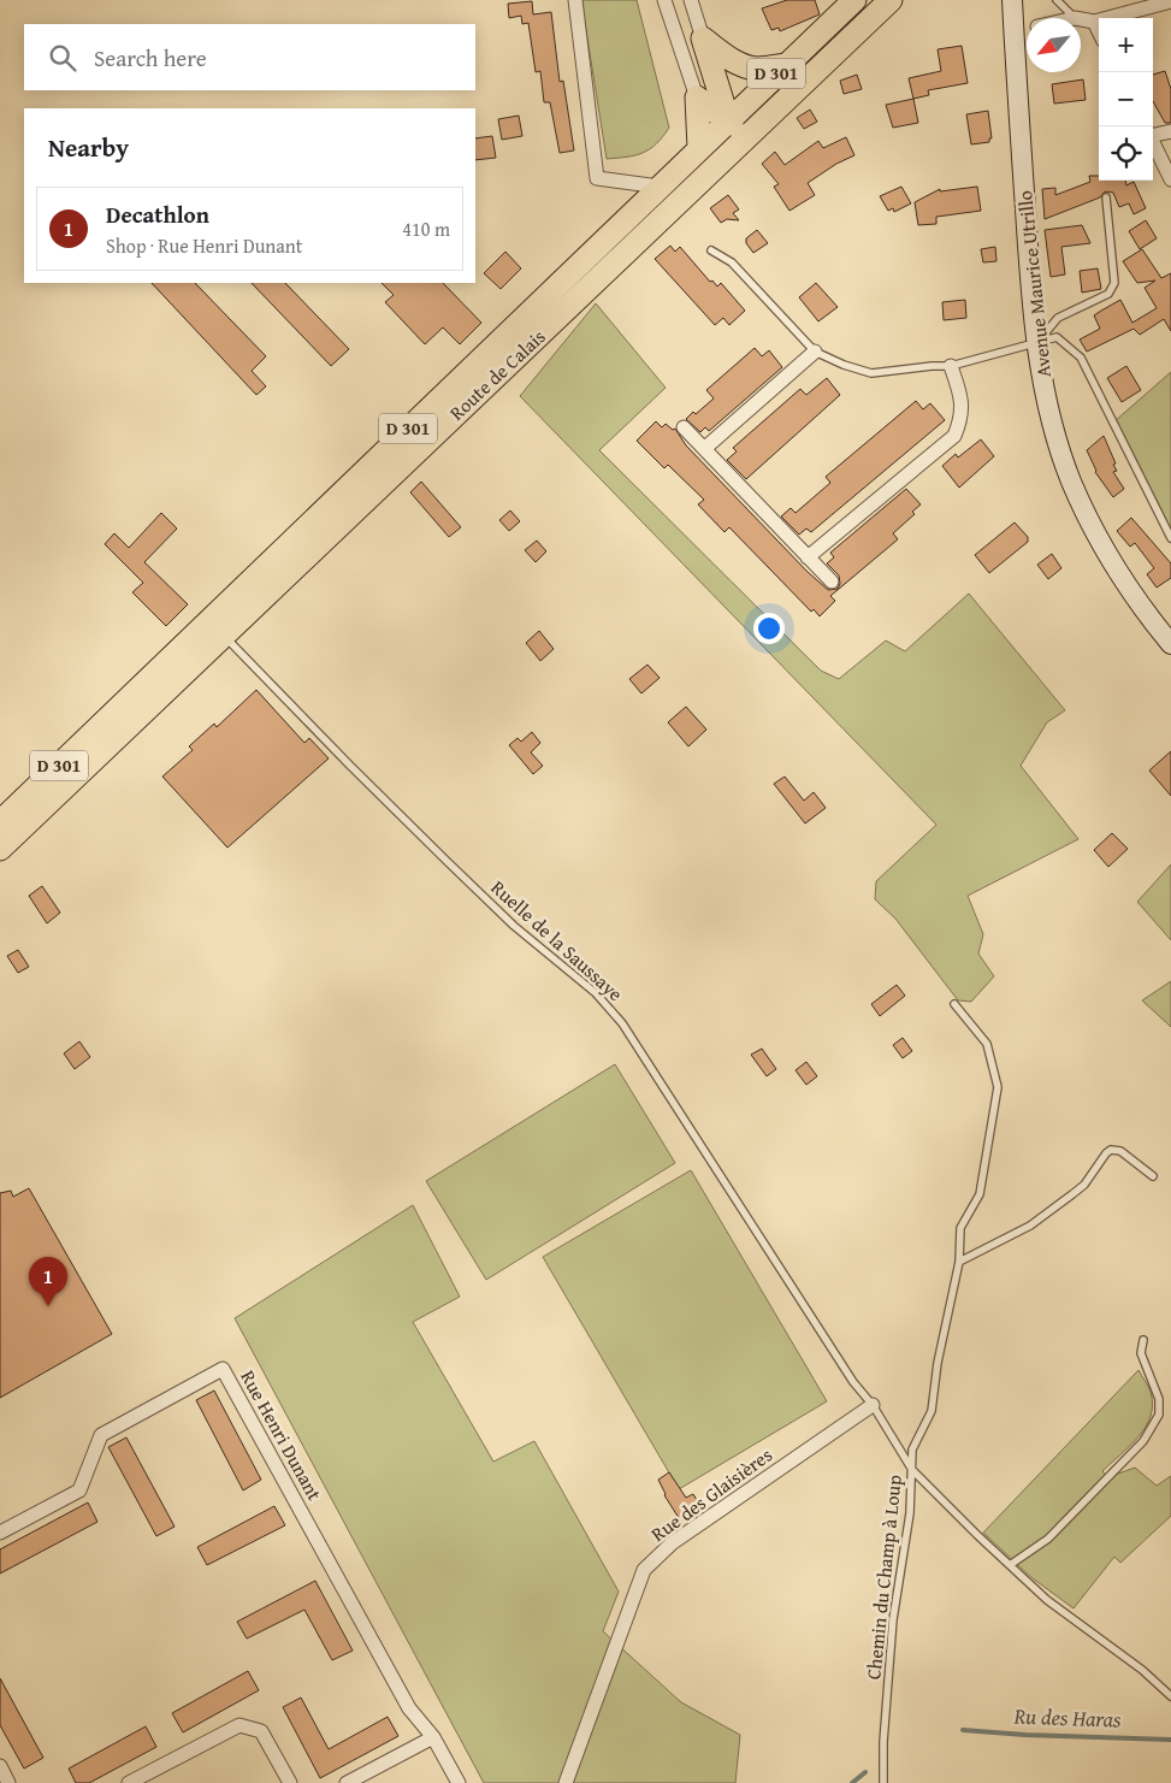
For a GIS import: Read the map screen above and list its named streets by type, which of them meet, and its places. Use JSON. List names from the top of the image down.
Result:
{
  "streets": {
    "main road": ["D 301", "Avenue Maurice Utrillo", "Route de Calais"],
    "street": ["Rue Henri Dunant", "Rue des Glaisières"],
    "lane": ["Ruelle de la Saussaye", "Chemin du Champ à Loup"]
  },
  "crossings": [
    ["Route de Calais", "Ruelle de la Saussaye"],
    ["Ruelle de la Saussaye", "Rue des Glaisières"],
    ["Ruelle de la Saussaye", "Chemin du Champ à Loup"]
  ],
  "water": ["Ru des Haras"],
  "north": "bottom left",
  "page": {
    "map_buttons": ["+", "−"],
    "search": "Search here",
    "heading": "Nearby",
    "list": [
      {
        "mark": "1",
        "name": "Decathlon",
        "note": "Shop · Rue Henri Dunant",
        "value": "410 m"
      }
    ],
    "pins": "1"
  }
}
